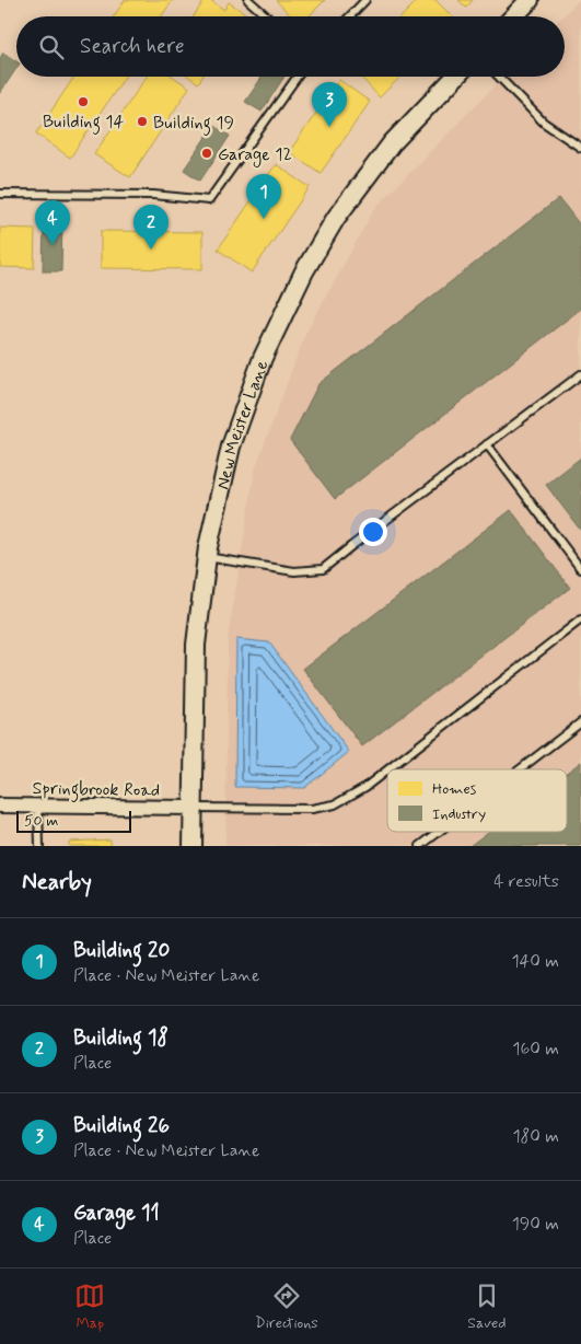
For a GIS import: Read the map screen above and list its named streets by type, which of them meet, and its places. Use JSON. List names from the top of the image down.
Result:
{
  "streets": {
    "street": ["New Meister Lane", "Springbrook Road"]
  },
  "crossings": [
    ["New Meister Lane", "Springbrook Road"]
  ],
  "places": ["Building 14", "Building 19", "Garage 12"],
  "legend": ["Homes", "Industry"],
  "scale_bar": "50 m",
  "page": {
    "search": "Search here",
    "pins": [
      "3",
      "1",
      "4",
      "2"
    ],
    "scale": "50 m",
    "heading": ["Nearby", "4 results"],
    "list": [
      {
        "mark": "1",
        "name": "Building 20",
        "note": "Place · New Meister Lane",
        "value": "140 m"
      },
      {
        "mark": "2",
        "name": "Building 18",
        "note": "Place",
        "value": "160 m"
      },
      {
        "mark": "3",
        "name": "Building 26",
        "note": "Place · New Meister Lane",
        "value": "180 m"
      },
      {
        "mark": "4",
        "name": "Garage 11",
        "note": "Place",
        "value": "190 m"
      }
    ],
    "nav": ["Map", "Directions", "Saved"]
  }
}
